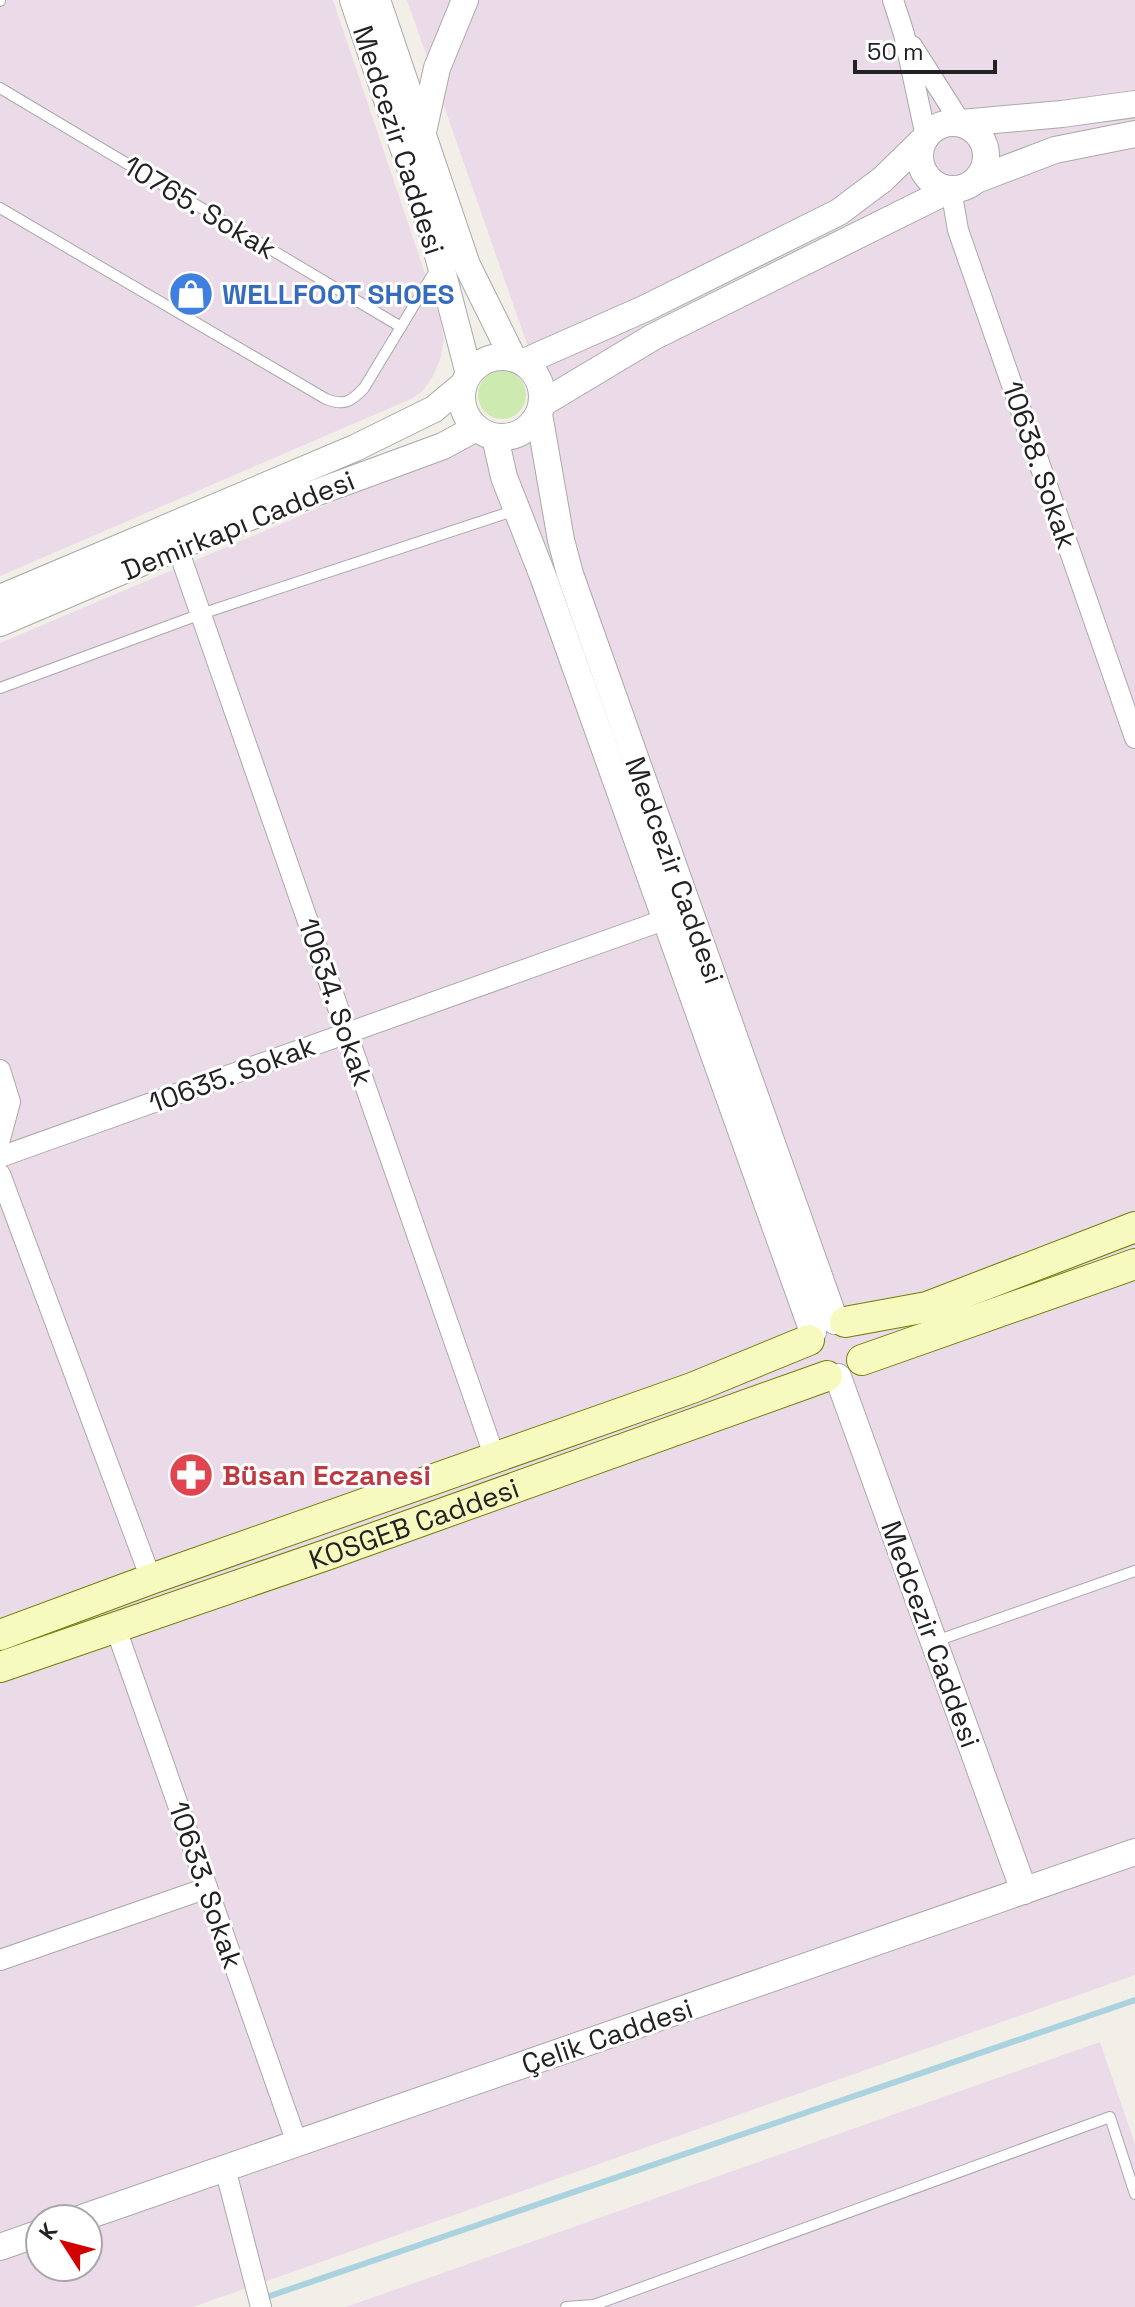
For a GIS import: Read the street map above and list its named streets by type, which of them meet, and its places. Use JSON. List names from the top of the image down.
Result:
{
  "streets": {
    "main road": ["KOSGEB Caddesi"],
    "street": [
      "Medcezir Caddesi",
      "10638. Sokak",
      "Demirkapı Caddesi",
      "10634. Sokak",
      "10635. Sokak",
      "10633. Sokak",
      "Çelik Caddesi"
    ],
    "lane": ["10765. Sokak"]
  },
  "crossings": [
    ["Medcezir Caddesi", "Demirkapı Caddesi"],
    ["Medcezir Caddesi", "10635. Sokak"],
    ["Medcezir Caddesi", "KOSGEB Caddesi"],
    ["Medcezir Caddesi", "Çelik Caddesi"],
    ["Demirkapı Caddesi", "10634. Sokak"],
    ["10634. Sokak", "10635. Sokak"],
    ["10634. Sokak", "KOSGEB Caddesi"],
    ["KOSGEB Caddesi", "10633. Sokak"],
    ["10633. Sokak", "Çelik Caddesi"]
  ],
  "places": {
    "shop": ["WELLFOOT SHOES"],
    "pharmacy": ["Büsan Eczanesi"]
  },
  "scale_bar": "50 m",
  "north": "top left"
}
